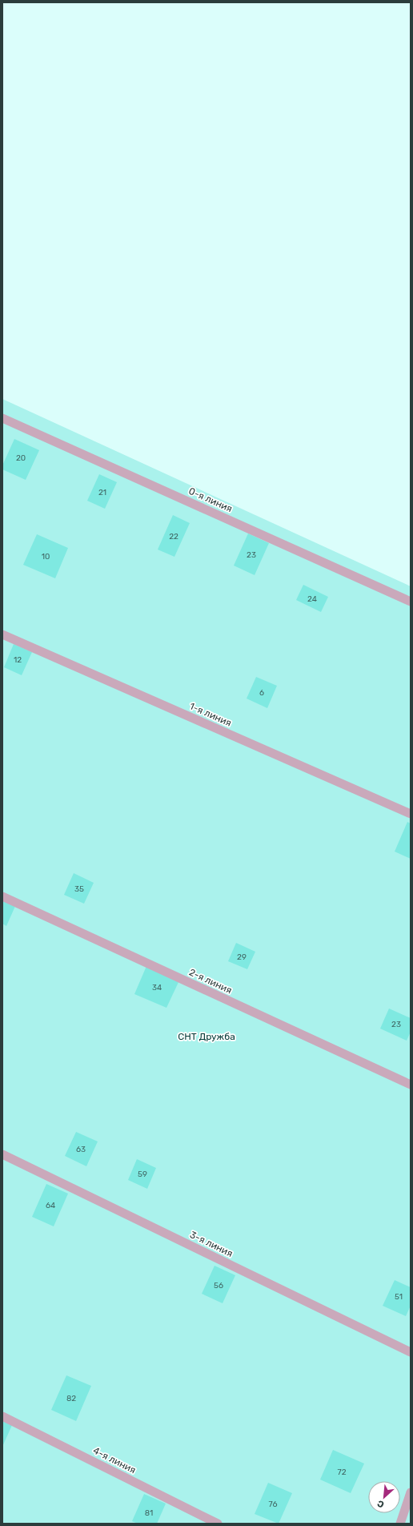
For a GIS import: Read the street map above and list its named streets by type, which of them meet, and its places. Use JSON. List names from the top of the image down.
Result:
{
  "streets": {
    "street": [
      "0-я линия",
      "1-я линия",
      "2-я линия",
      "3-я линия",
      "4-я линия"
    ]
  },
  "parks": ["СНТ Дружба"],
  "house_numbers": [
    "20",
    "21",
    "22",
    "23",
    "10",
    "24",
    "12",
    "6",
    "35",
    "29",
    "34",
    "23",
    "63",
    "59",
    "64",
    "56",
    "51",
    "82",
    "72",
    "76",
    "81"
  ],
  "north": "bottom left"
}
